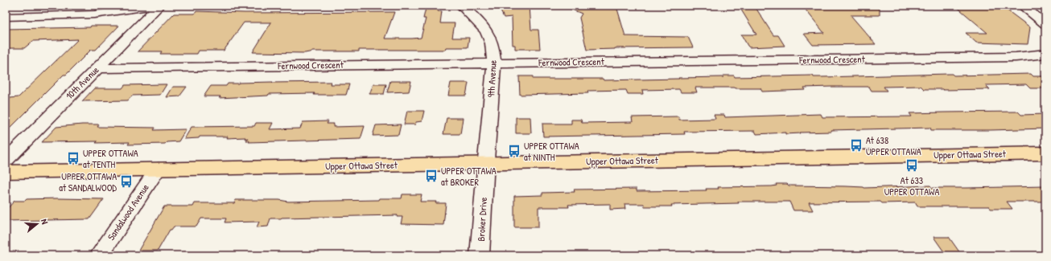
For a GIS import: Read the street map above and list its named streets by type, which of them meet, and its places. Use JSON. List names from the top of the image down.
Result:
{
  "streets": {
    "main road": ["Upper Ottawa Street"],
    "street": [
      "Fernwood Crescent",
      "9th Avenue",
      "10th Avenue",
      "Sandalwood Avenue",
      "Broker Drive"
    ]
  },
  "crossings": [
    ["Fernwood Crescent", "9th Avenue"],
    ["Fernwood Crescent", "10th Avenue"],
    ["9th Avenue", "Upper Ottawa Street"],
    ["9th Avenue", "Broker Drive"],
    ["Upper Ottawa Street", "Sandalwood Avenue"],
    ["Upper Ottawa Street", "Broker Drive"]
  ],
  "places": {
    "bus stop": [
      "At 638 UPPER OTTAWA",
      "UPPER OTTAWA at NINTH",
      "UPPER OTTAWA at TENTH",
      "At 633 UPPER OTTAWA",
      "UPPER OTTAWA at BROKER",
      "UPPER OTTAWA at SANDALWOOD"
    ]
  },
  "north": "right"
}
